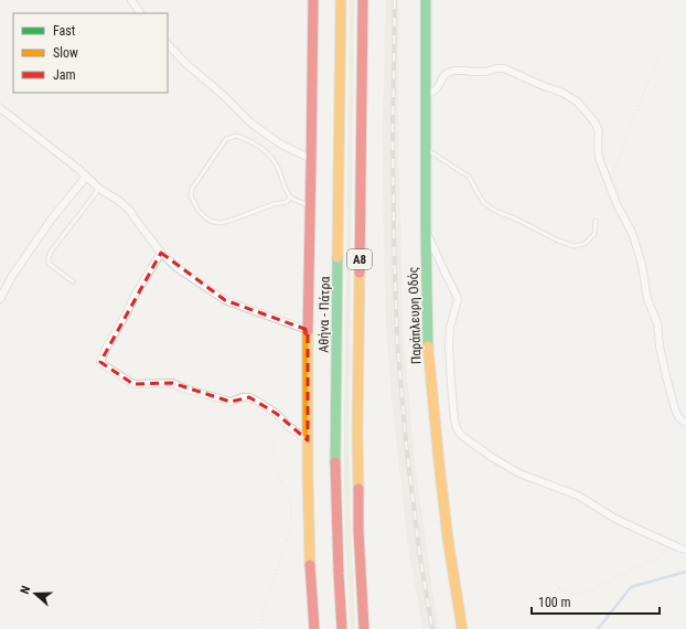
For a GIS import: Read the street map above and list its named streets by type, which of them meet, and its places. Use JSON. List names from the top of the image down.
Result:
{
  "streets": {
    "main road": ["Α8", "Αθήνα - Πάτρα", "Παράπλευρη Οδός"]
  },
  "legend": ["Fast", "Slow", "Jam"],
  "scale_bar": "100 m",
  "north": "left"
}
